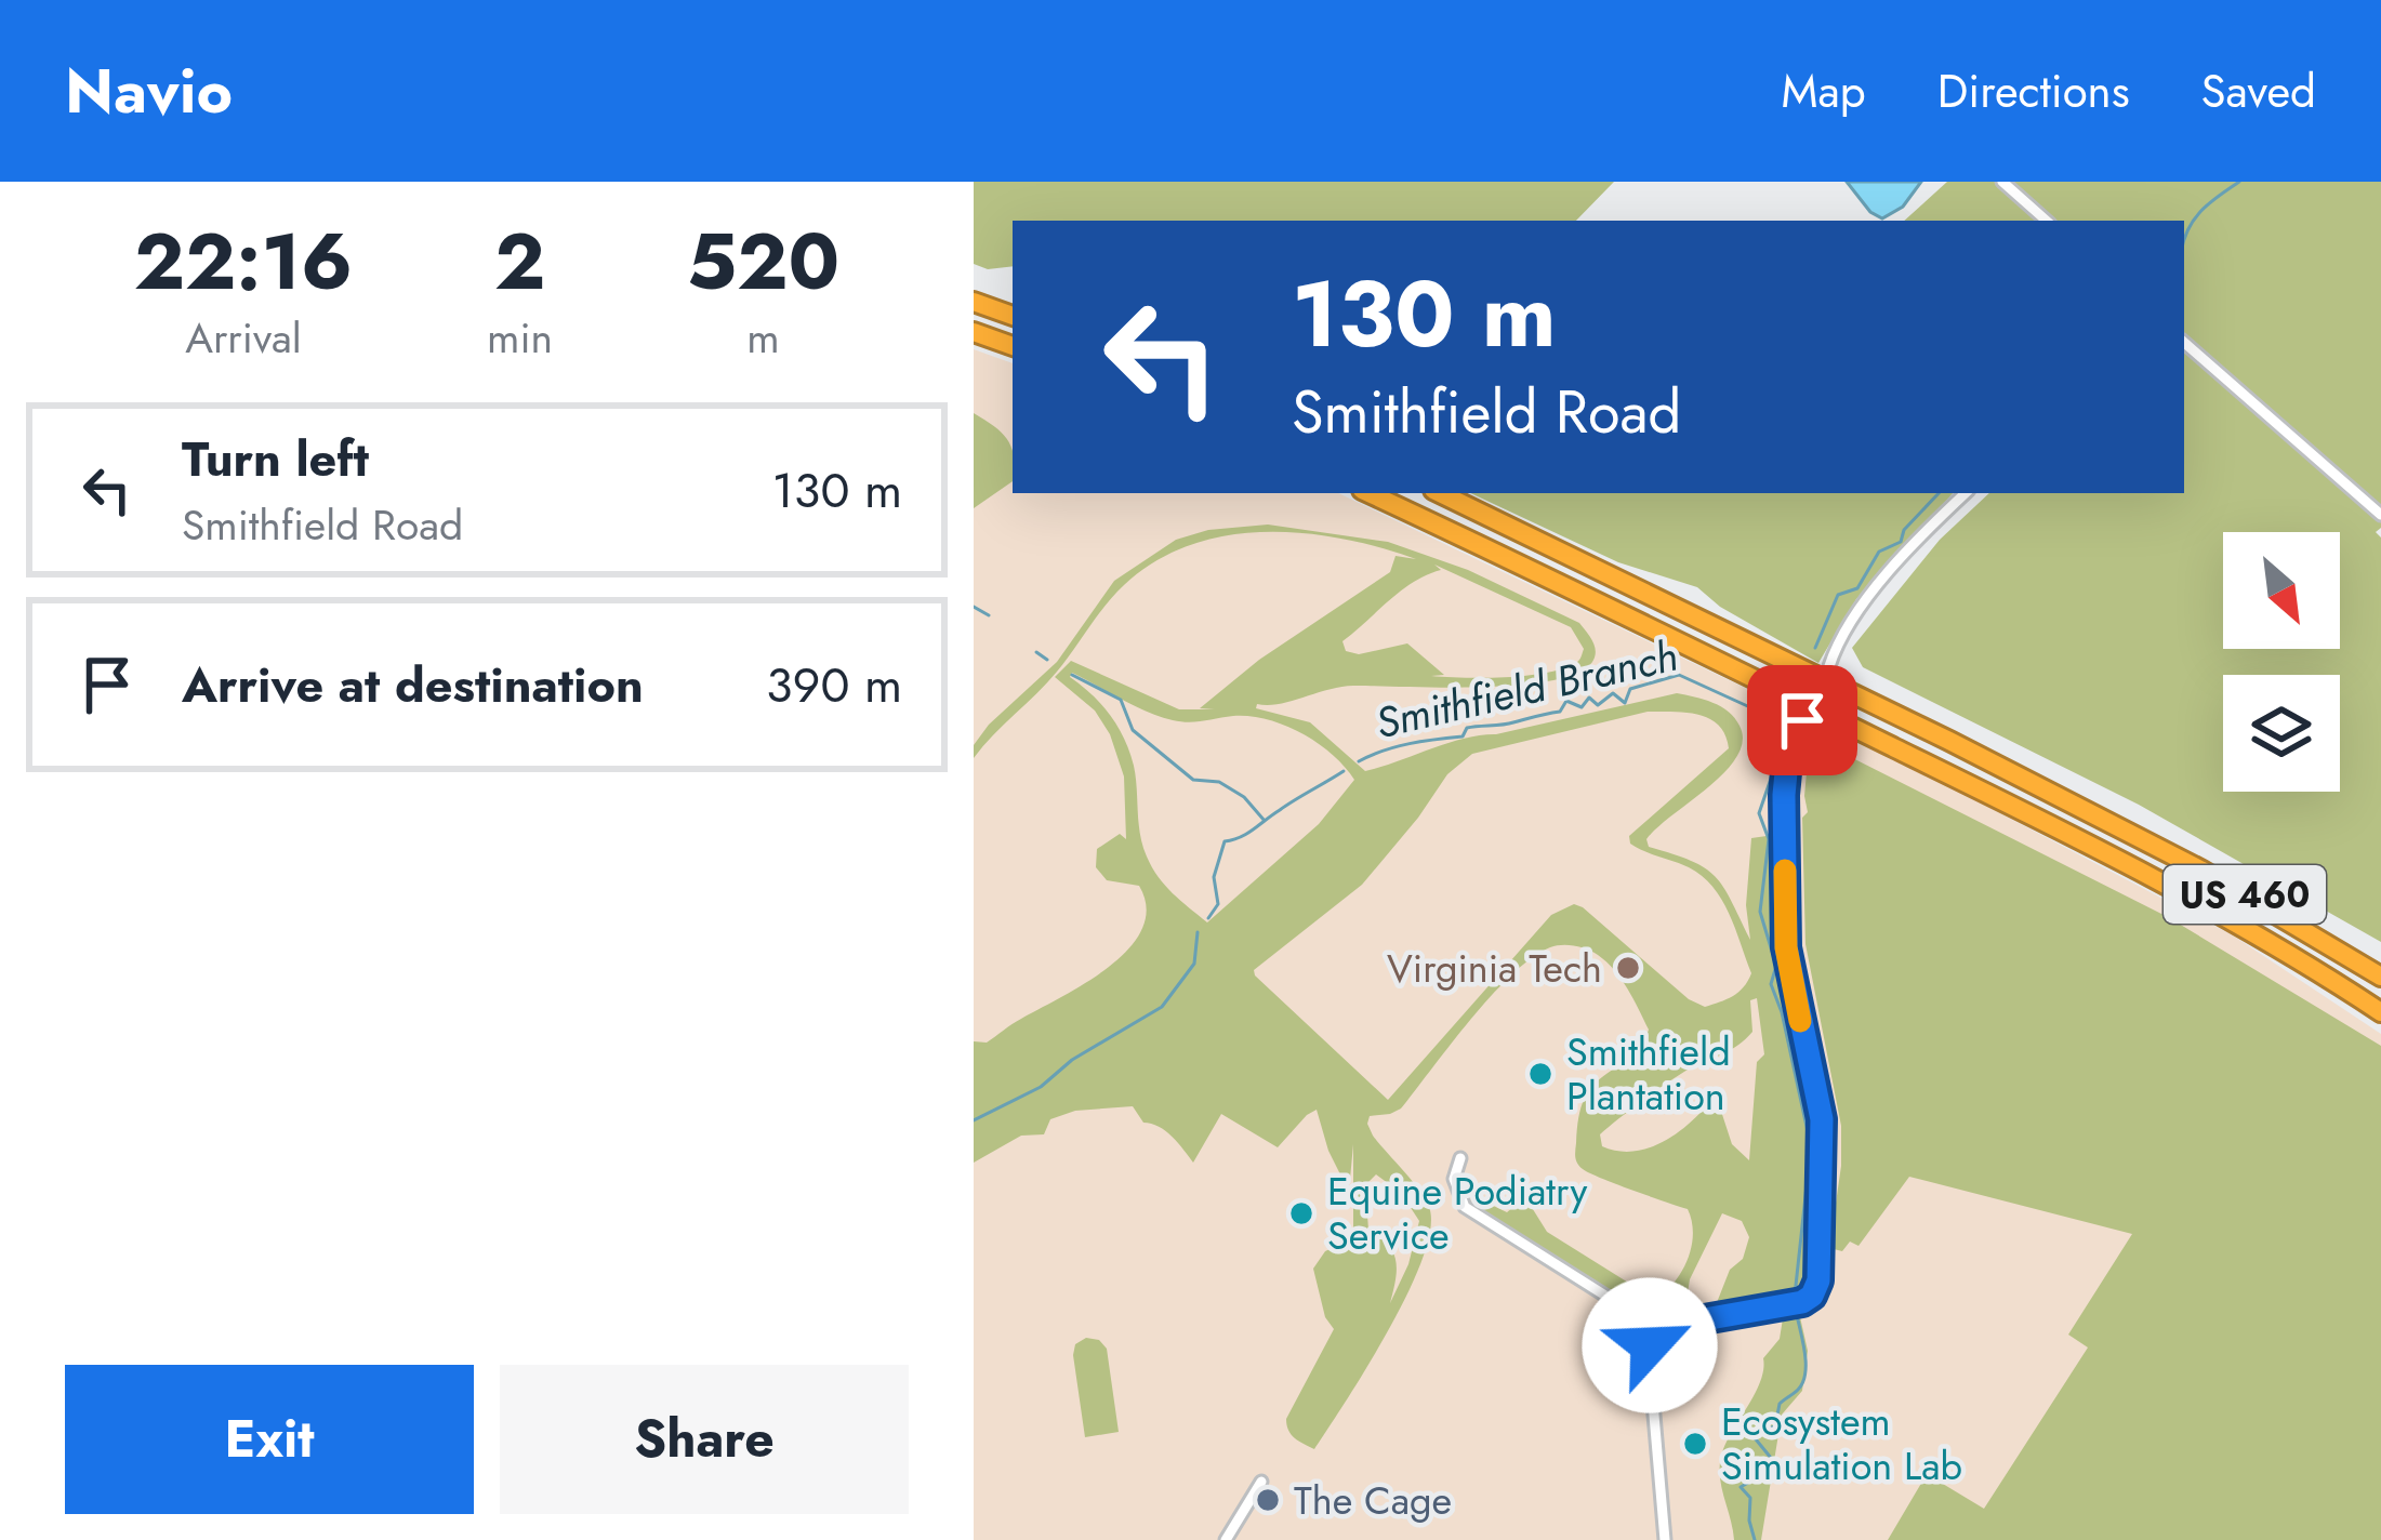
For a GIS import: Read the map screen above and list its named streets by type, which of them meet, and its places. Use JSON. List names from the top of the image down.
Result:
{
  "streets": {
    "highway": ["US 460"]
  },
  "water": ["Smithfield Branch"],
  "places": [
    "Virginia Tech",
    "Smithfield Plantation",
    "Equine Podiatry Service",
    "Ecosystem Simulation Lab",
    "The Cage"
  ],
  "north": "bottom right",
  "page": {
    "header": "Navio",
    "nav": ["Map", "Directions", "Saved"],
    "eta": [
      "22:16",
      "Arrival",
      "2",
      "min",
      "520",
      "m"
    ],
    "turn": ["130 m", "Smithfield Road"],
    "list": [
      {
        "name": "Turn left",
        "note": "Smithfield Road",
        "value": "130 m"
      },
      {
        "name": "Arrive at destination",
        "value": "390 m"
      }
    ],
    "buttons": ["Exit", "Share"]
  }
}
